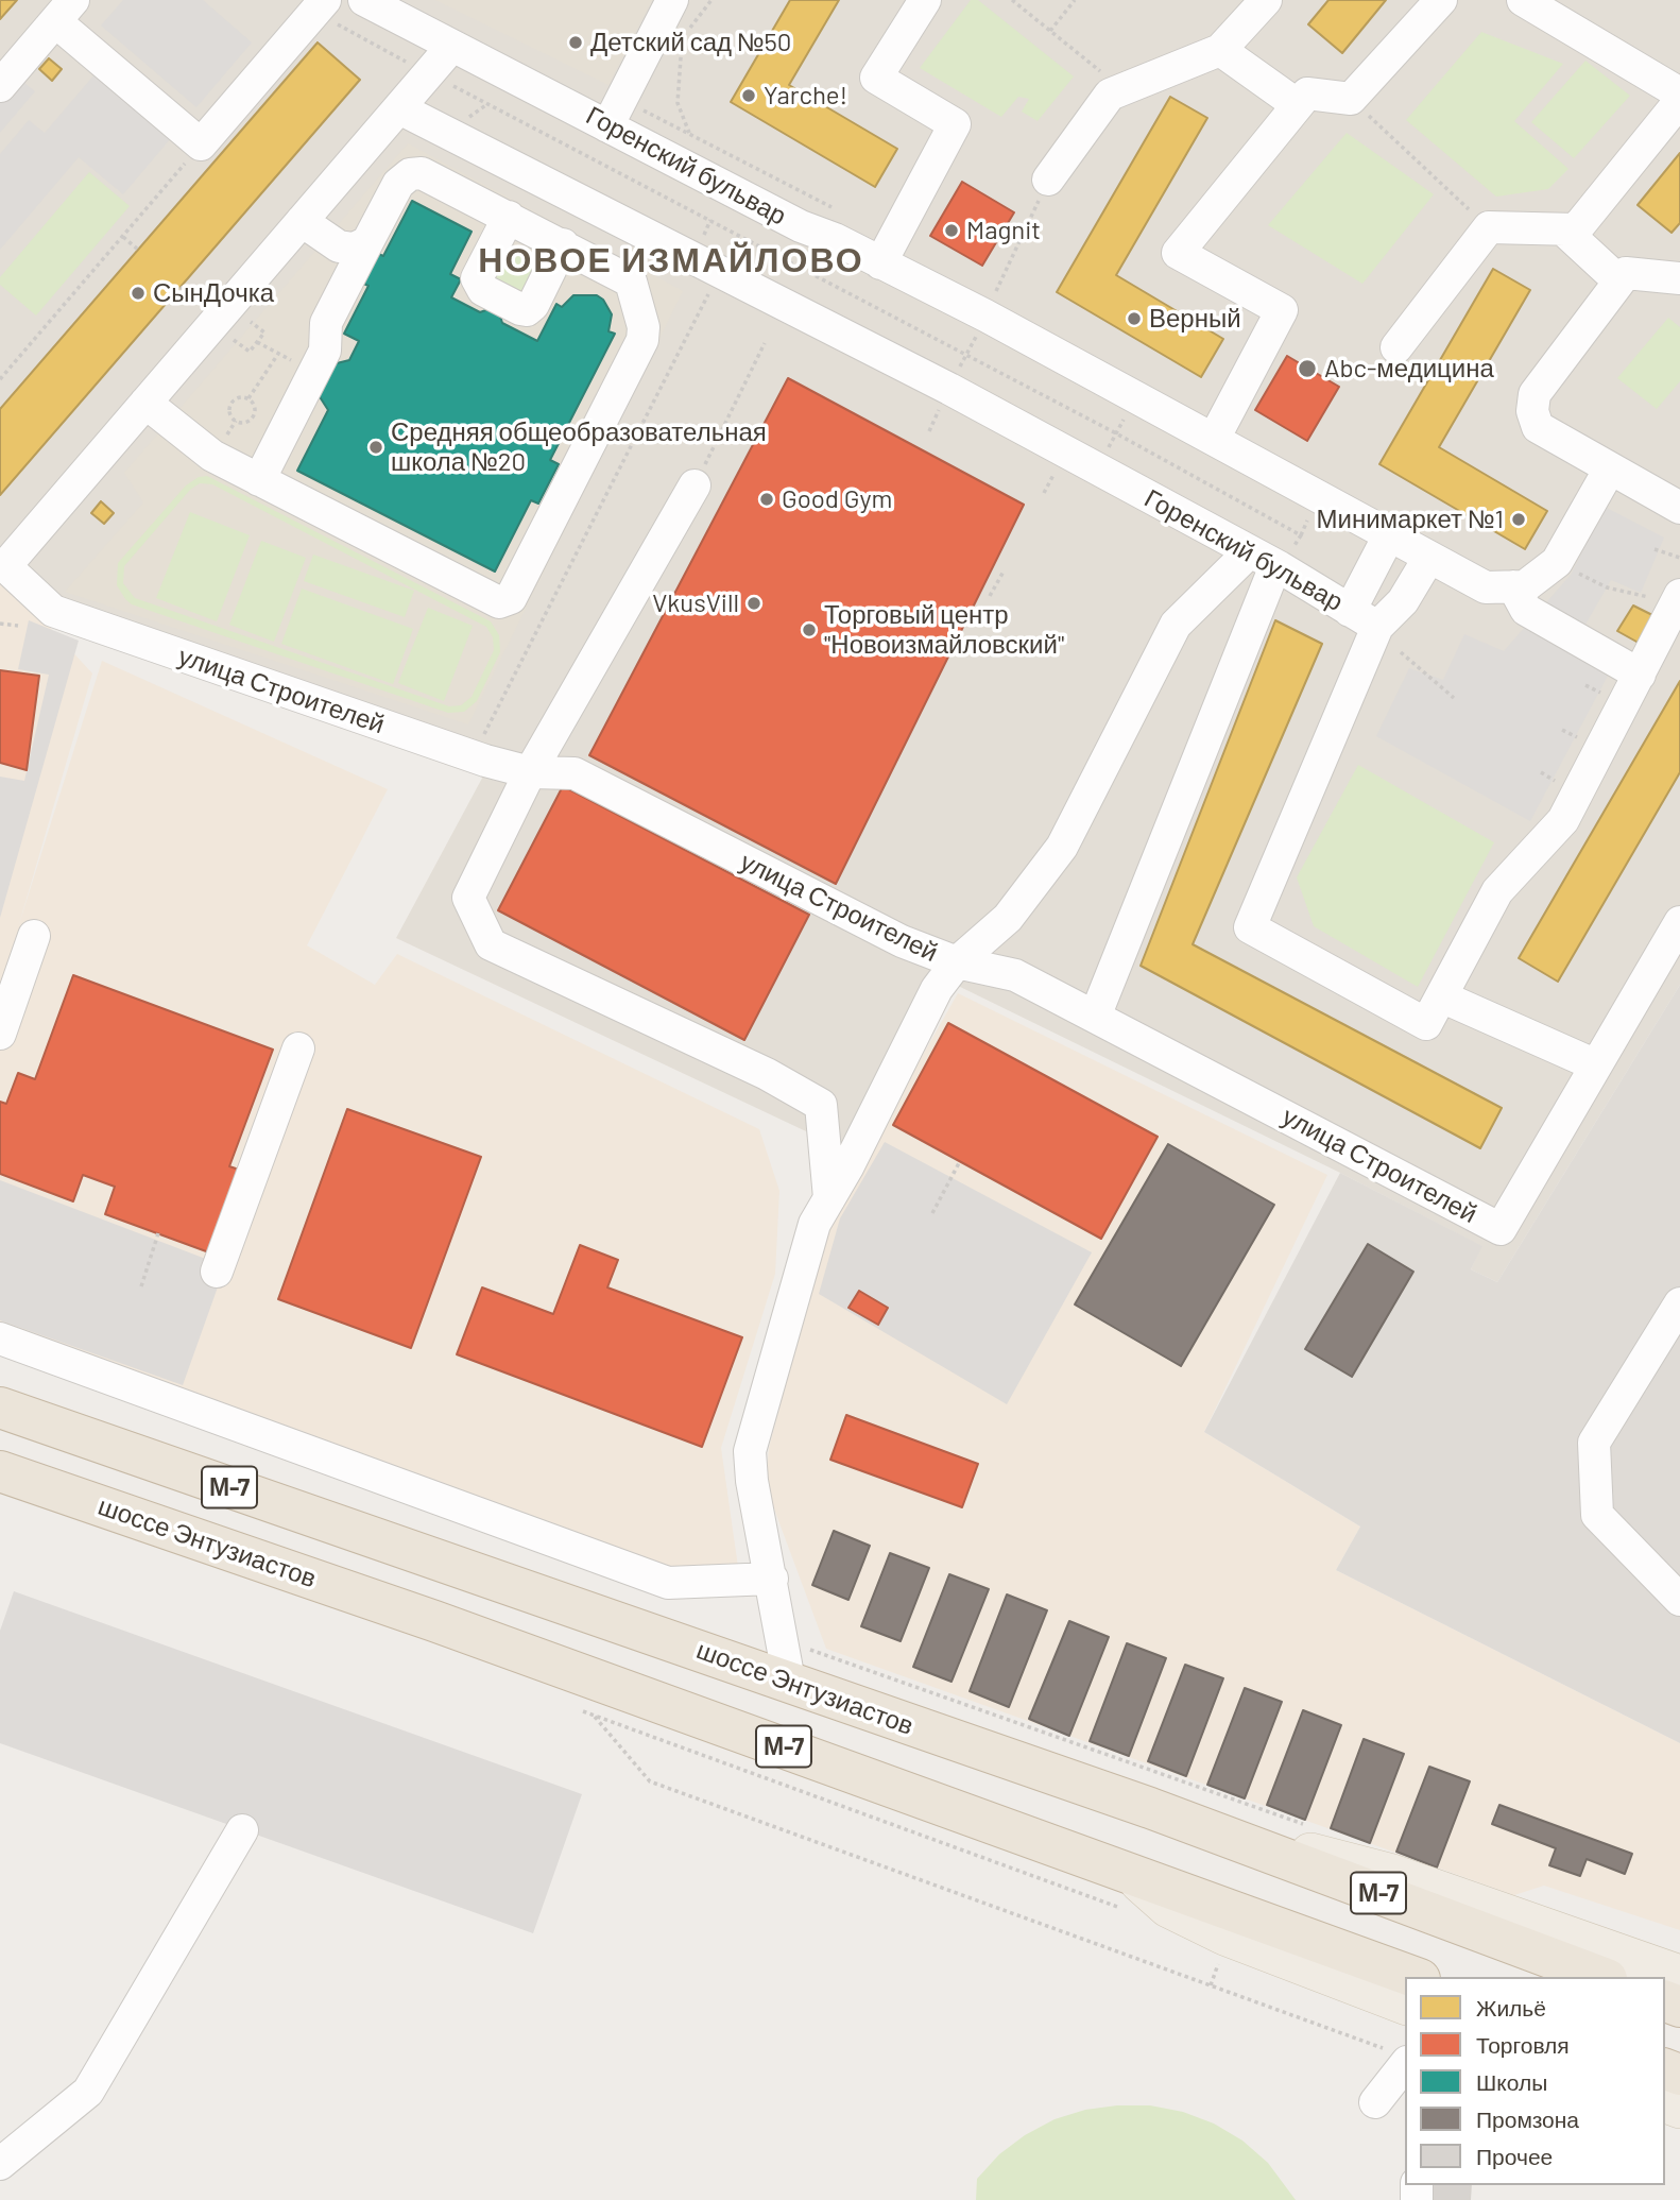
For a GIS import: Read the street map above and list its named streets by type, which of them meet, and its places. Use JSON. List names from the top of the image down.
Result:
{
  "streets": {
    "highway": ["М-7", "шоссе Энтузиастов"],
    "street": ["Горенский бульвар", "улица Строителей"]
  },
  "districts": ["НОВОЕ ИЗМАЙЛОВО"],
  "places": [
    "Детский сад №50",
    "Yarche!",
    "Magnit",
    "СынДочка",
    "Верный",
    "Abc-медицина",
    "Средняя общеобразовательная школа №20",
    "Good Gym",
    "Минимаркет №1",
    "VkusVill",
    "Торговый центр \"Новоизмайловский\""
  ],
  "legend": [
    "Жильё",
    "Торговля",
    "Школы",
    "Промзона",
    "Прочее"
  ]
}
